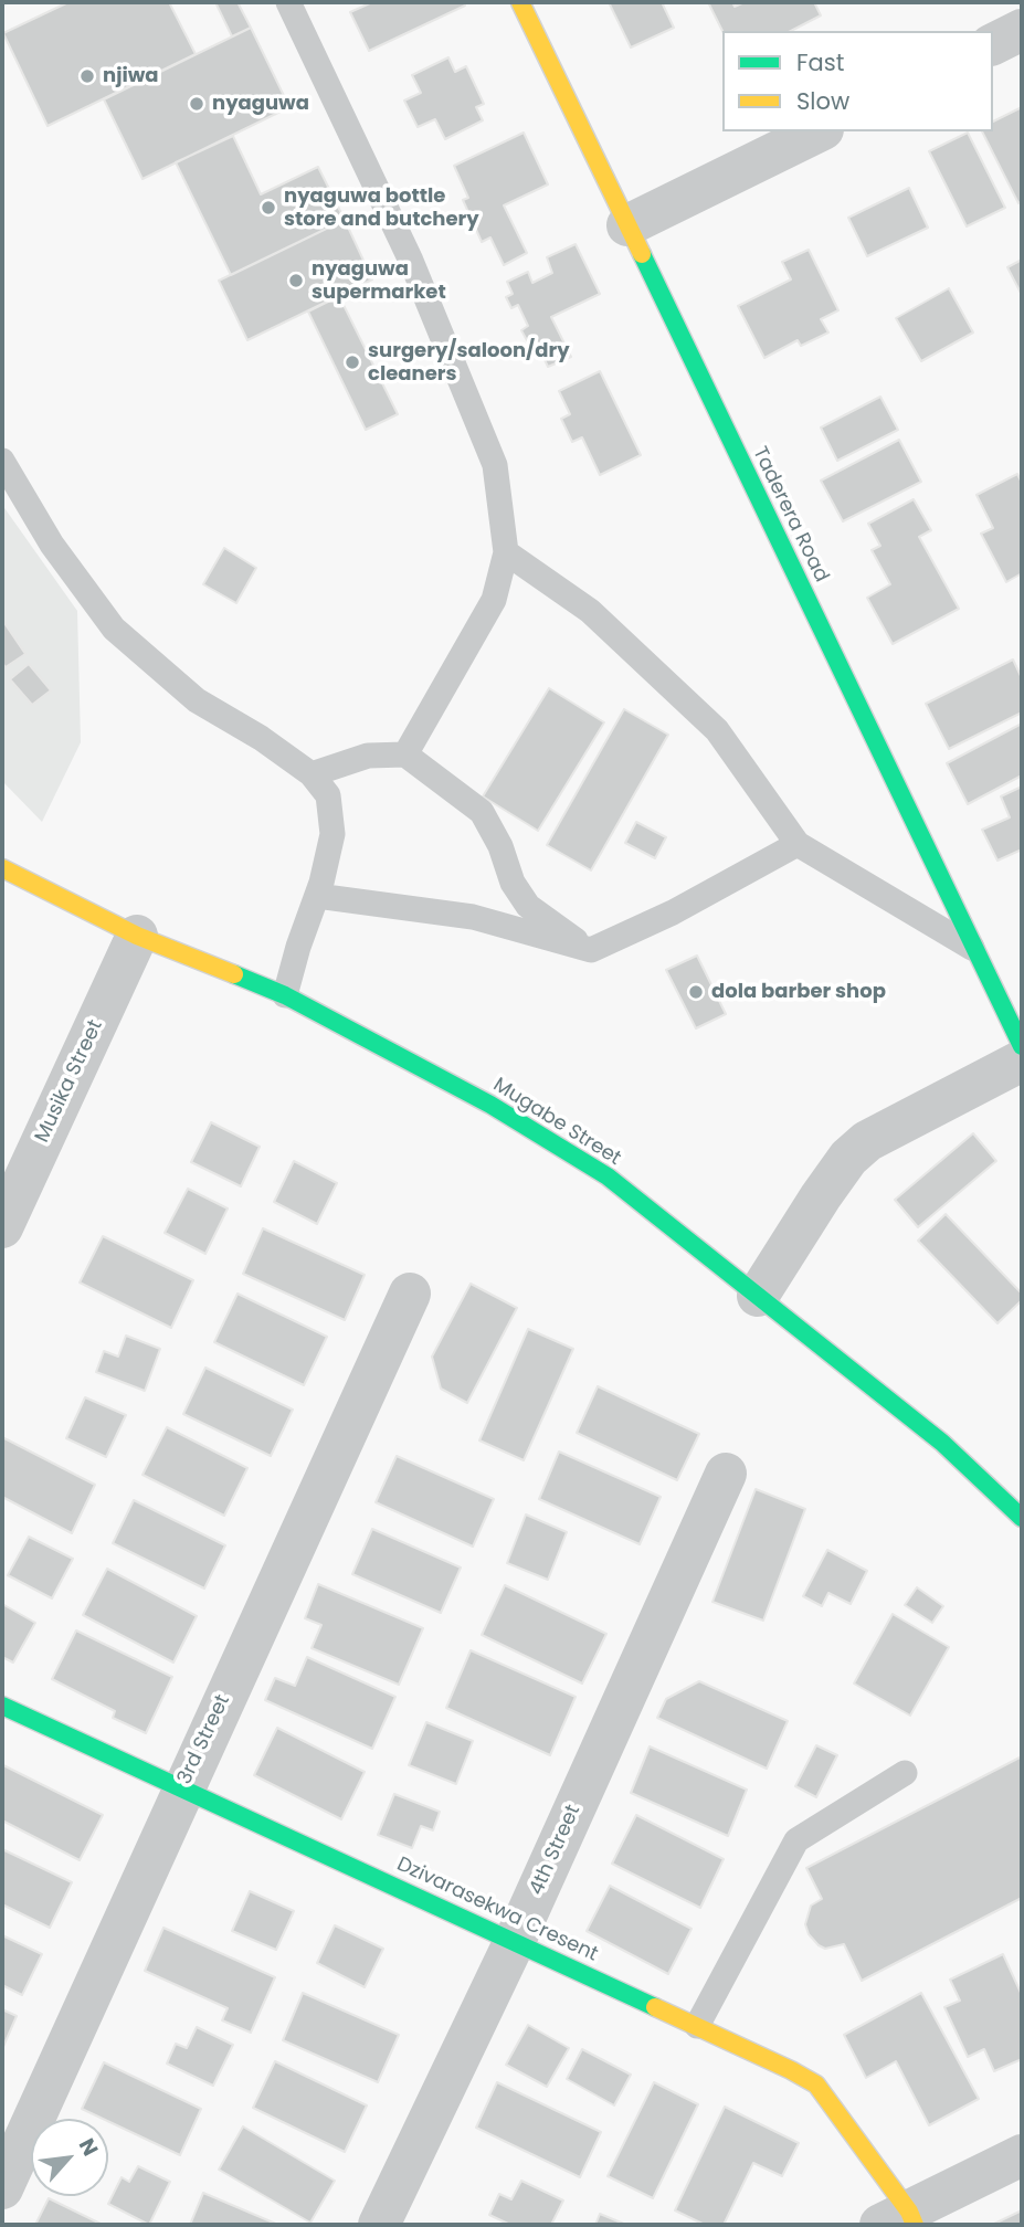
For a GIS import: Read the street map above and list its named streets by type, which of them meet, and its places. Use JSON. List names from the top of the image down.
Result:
{
  "streets": {
    "street": [
      "Taderera Road",
      "Musika Street",
      "Mugabe Street",
      "3rd Street",
      "4th Street",
      "Dzivarasekwa Cresent"
    ]
  },
  "crossings": [
    ["Musika Street", "Mugabe Street"],
    ["3rd Street", "Dzivarasekwa Cresent"],
    ["4th Street", "Dzivarasekwa Cresent"]
  ],
  "places": [
    "njiwa",
    "nyaguwa",
    "nyaguwa bottle store and butchery",
    "nyaguwa supermarket",
    "surgery/saloon/dry cleaners",
    "dola barber shop"
  ],
  "legend": ["Fast", "Slow"],
  "north": "top right"
}
